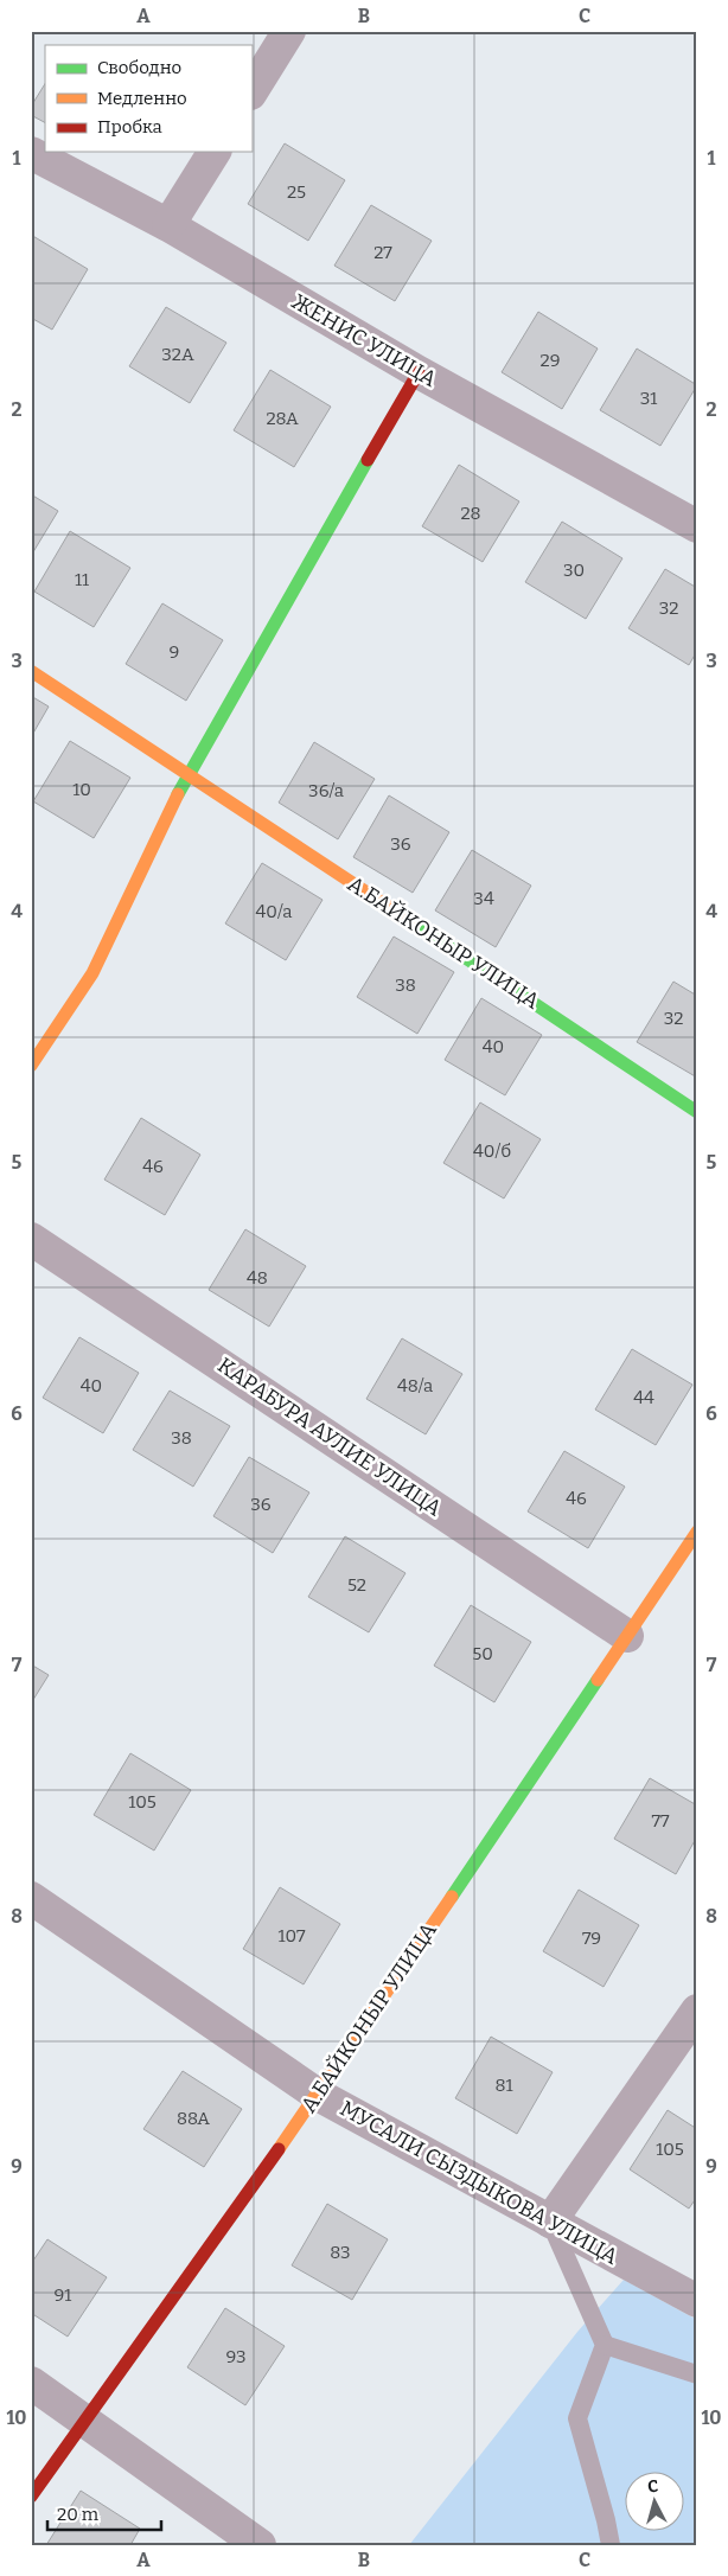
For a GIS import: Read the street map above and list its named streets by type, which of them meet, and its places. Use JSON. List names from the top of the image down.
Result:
{
  "streets": {
    "street": [
      "ЖЕНИС УЛИЦА",
      "А.БАЙКОНЫР УЛИЦА",
      "КАРАБУРА АУЛИЕ УЛИЦА",
      "МУСАЛИ СЫЗДЫКОВА УЛИЦА"
    ]
  },
  "crossings": [
    ["А.БАЙКОНЫР УЛИЦА", "КАРАБУРА АУЛИЕ УЛИЦА"],
    ["А.БАЙКОНЫР УЛИЦА", "МУСАЛИ СЫЗДЫКОВА УЛИЦА"]
  ],
  "house_numbers": [
    "25",
    "27",
    "32А",
    "29",
    "31",
    "28А",
    "28",
    "30",
    "11",
    "32",
    "9",
    "10",
    "36/a",
    "36",
    "34",
    "40/a",
    "38",
    "32",
    "40",
    "40/б",
    "46",
    "48",
    "40",
    "48/a",
    "44",
    "38",
    "46",
    "36",
    "52",
    "50",
    "105",
    "77",
    "107",
    "79",
    "81",
    "88А",
    "105",
    "83",
    "91",
    "93"
  ],
  "legend": ["Свободно", "Медленно", "Пробка"],
  "scale_bar": "20 m",
  "north": "top",
  "grid": {
    "columns": ["A", "B", "C"],
    "rows": [
      "1",
      "2",
      "3",
      "4",
      "5",
      "6",
      "7",
      "8",
      "9",
      "10"
    ]
  }
}
